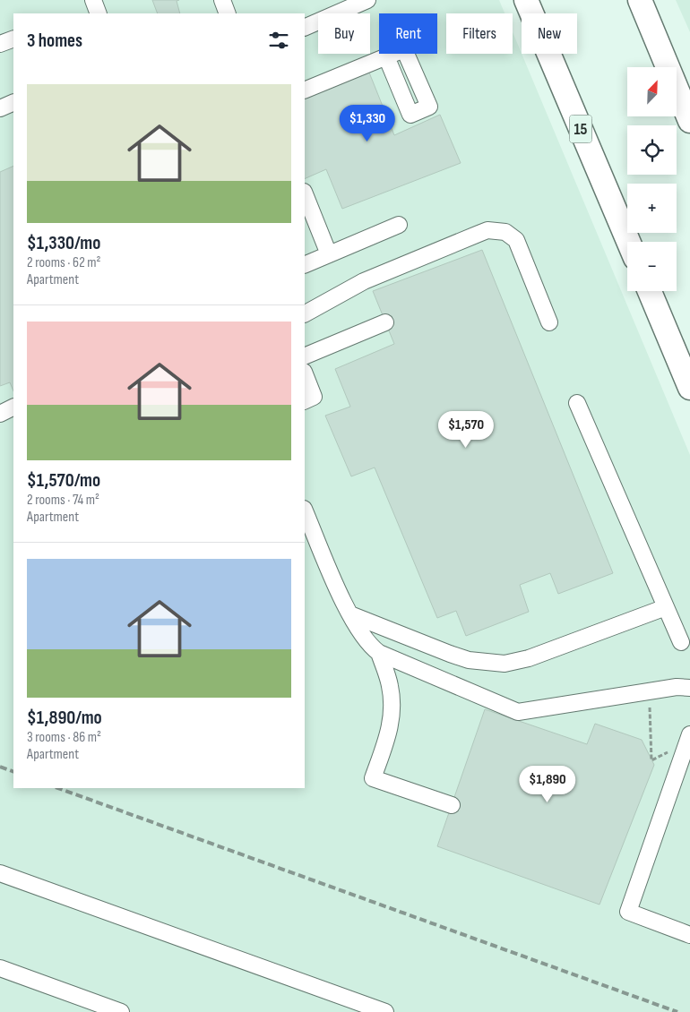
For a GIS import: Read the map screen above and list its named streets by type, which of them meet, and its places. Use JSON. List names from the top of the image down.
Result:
{
  "streets": {
    "highway": ["15"]
  },
  "north": "top right",
  "page": {
    "chip": [
      "Buy",
      "Rent",
      "Filters",
      "New"
    ],
    "heading": "3 homes",
    "map_buttons": ["+", "−"],
    "list": [
      {
        "name": "$1,330/mo",
        "note": "2 rooms · 62 m² · Apartment"
      },
      {
        "name": "$1,570/mo",
        "note": "2 rooms · 74 m² · Apartment"
      },
      {
        "name": "$1,890/mo",
        "note": "3 rooms · 86 m² · Apartment"
      }
    ],
    "price": ["$1,330", "$1,570", "$1,890"]
  }
}
